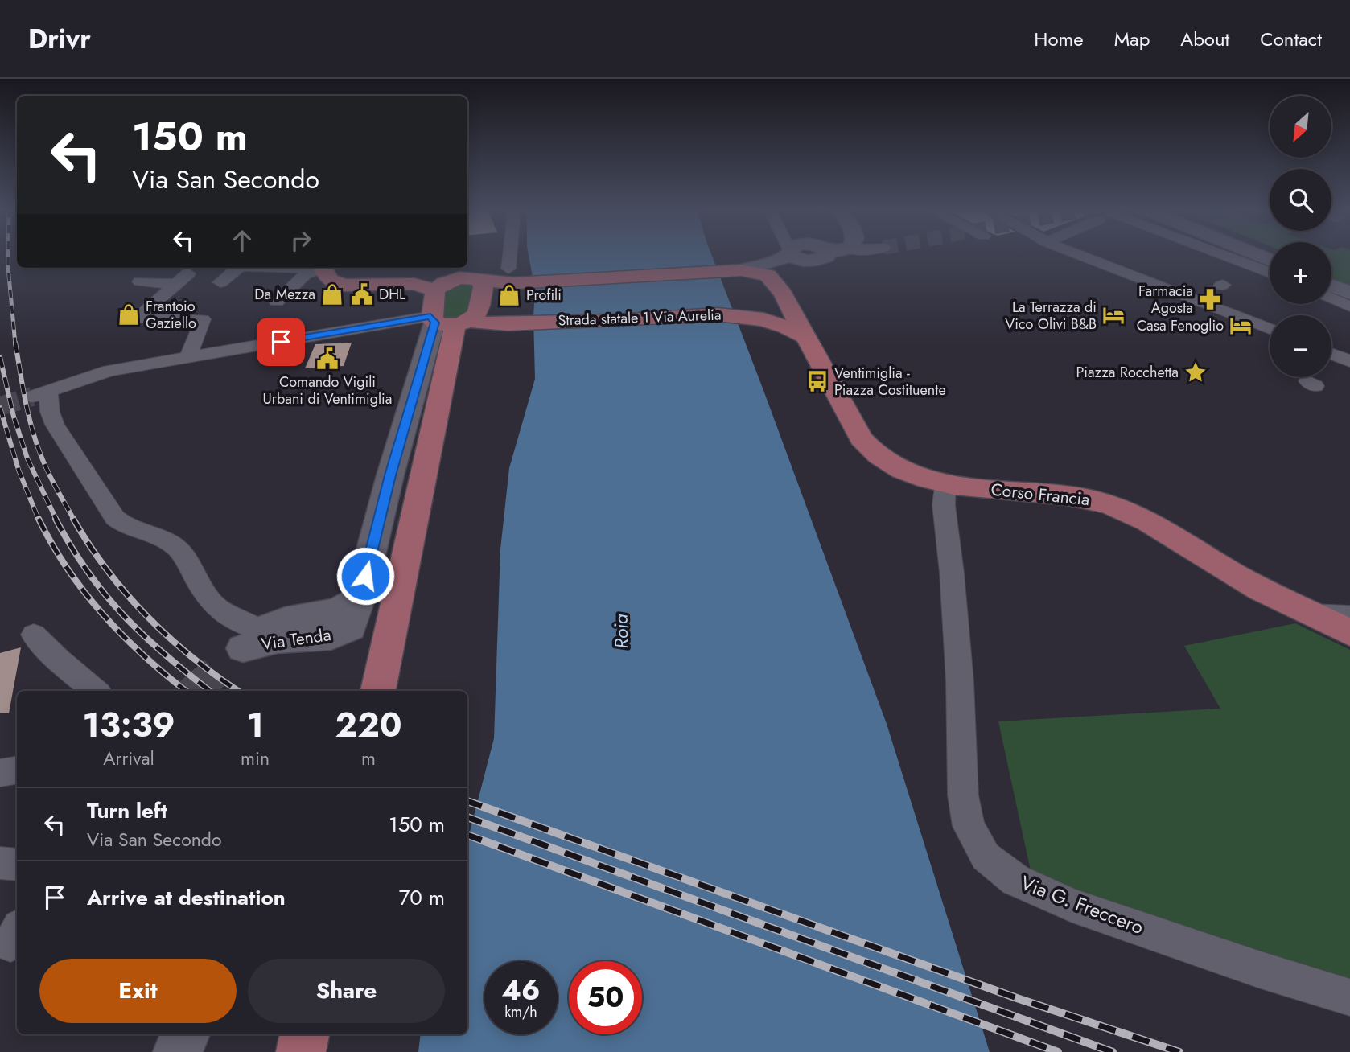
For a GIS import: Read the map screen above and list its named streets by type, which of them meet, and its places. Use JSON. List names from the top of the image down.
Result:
{
  "streets": {
    "main road": ["Strada statale 1 Via Aurelia", "Corso Francia", "Via Tenda"],
    "street": ["Via G. Freccero"]
  },
  "crossings": [
    ["Strada statale 1 Via Aurelia", "Corso Francia"],
    ["Strada statale 1 Via Aurelia", "Via Tenda"],
    ["Corso Francia", "Via G. Freccero"]
  ],
  "water": ["Roia"],
  "places": {
    "shop": ["Da Mezza", "Profili", "Frantoio Gaziello"],
    "public building": ["DHL", "Comando Vigili Urbani di Ventimiglia"],
    "pharmacy": ["Farmacia Agosta"],
    "hotel": ["La Terrazza di Vico Olivi B&B", "Casa Fenoglio"],
    "place": ["Piazza Rocchetta"],
    "bus stop": ["Ventimiglia - Piazza Costituente"]
  },
  "north": "bottom left",
  "page": {
    "header": "Drivr",
    "nav": [
      "Home",
      "Map",
      "About",
      "Contact"
    ],
    "map_buttons": ["+", "−"],
    "turn": ["150 m", "Via San Secondo"],
    "eta": [
      "13:39",
      "Arrival",
      "1",
      "min",
      "220",
      "m"
    ],
    "list": [
      {
        "name": "Turn left",
        "note": "Via San Secondo",
        "value": "150 m"
      },
      {
        "name": "Arrive at destination",
        "value": "70 m"
      }
    ],
    "buttons": ["Exit", "Share"],
    "speed": "46 km/h",
    "limit": "50"
  }
}
